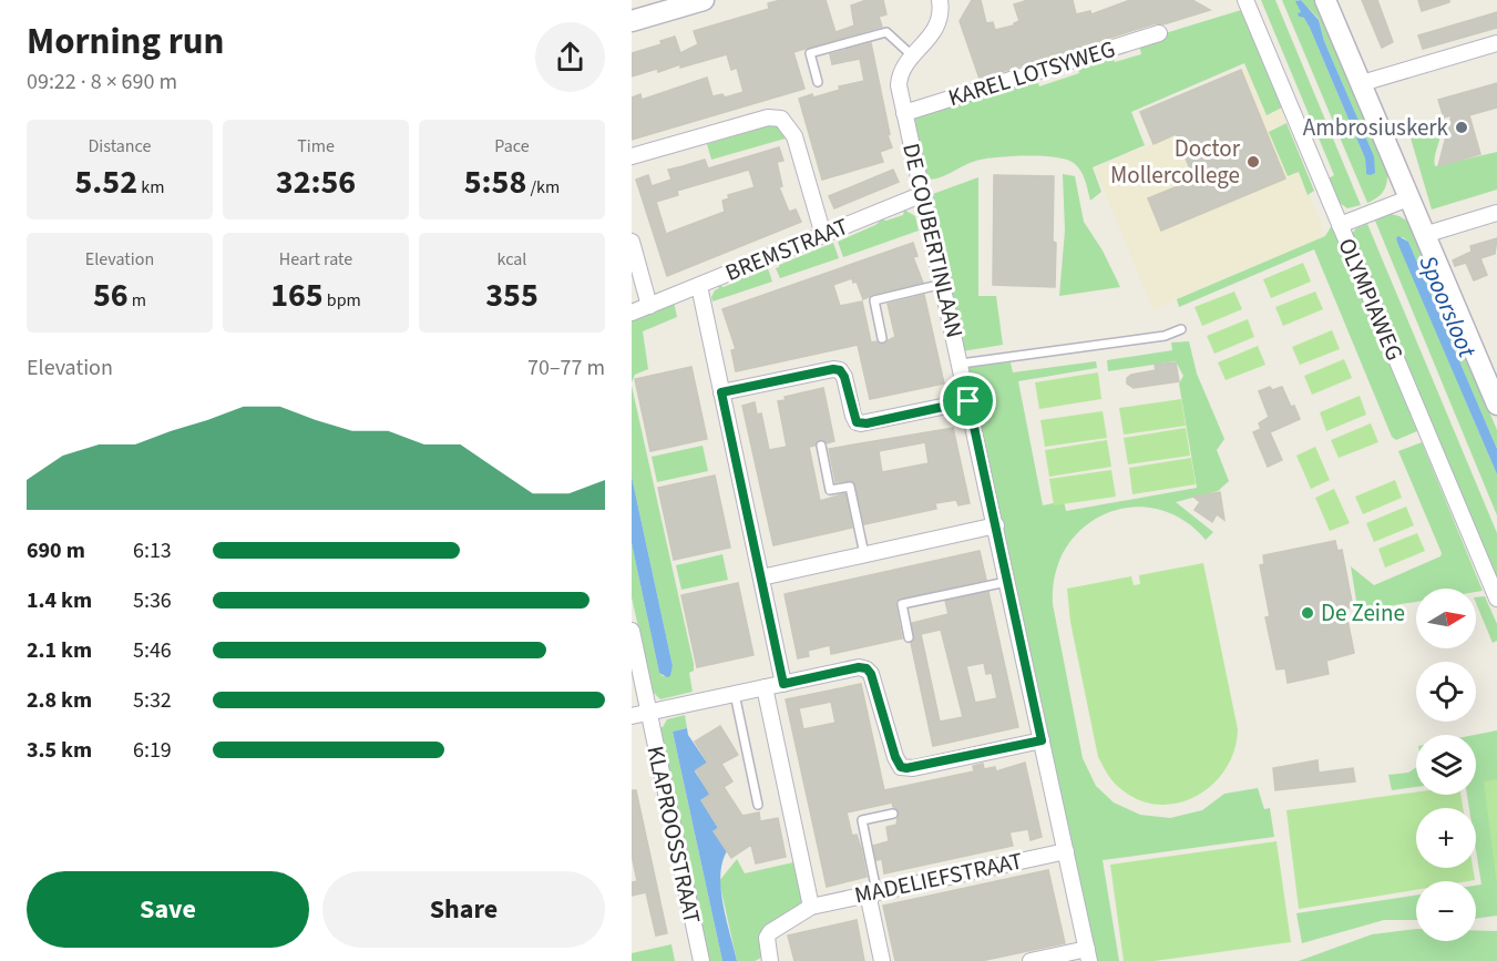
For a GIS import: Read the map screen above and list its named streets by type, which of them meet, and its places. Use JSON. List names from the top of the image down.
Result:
{
  "streets": {
    "street": [
      "KAREL LOTSYWEG",
      "DE COUBERTINLAAN",
      "BREMSTRAAT",
      "OLYMPIAWEG",
      "KLAPROOSSTRAAT",
      "MADELIEFSTRAAT"
    ]
  },
  "crossings": [
    ["KAREL LOTSYWEG", "DE COUBERTINLAAN"],
    ["DE COUBERTINLAAN", "BREMSTRAAT"],
    ["DE COUBERTINLAAN", "MADELIEFSTRAAT"]
  ],
  "water": ["Spoorsloot"],
  "places": ["Ambrosiuskerk", "Doctor Mollercollege", "De Zeine"],
  "north": "right",
  "page": {
    "heading": ["Morning run", "09:22 · 8 × 690 m"],
    "stats": [
      ["Distance", "5.52 km"],
      ["Time", "32:56"],
      ["Pace", "5:58 /km"],
      ["Elevation", "56 m"],
      ["Heart rate", "165 bpm"],
      ["kcal", "355"]
    ],
    "chart": ["Elevation", "70–77 m"],
    "list": [
      {
        "name": "690 m",
        "note": "6:13"
      },
      {
        "name": "1.4 km",
        "note": "5:36"
      },
      {
        "name": "2.1 km",
        "note": "5:46"
      },
      {
        "name": "2.8 km",
        "note": "5:32"
      },
      {
        "name": "3.5 km",
        "note": "6:19"
      }
    ],
    "map_buttons": ["+", "−"],
    "buttons": ["Save", "Share"]
  }
}
